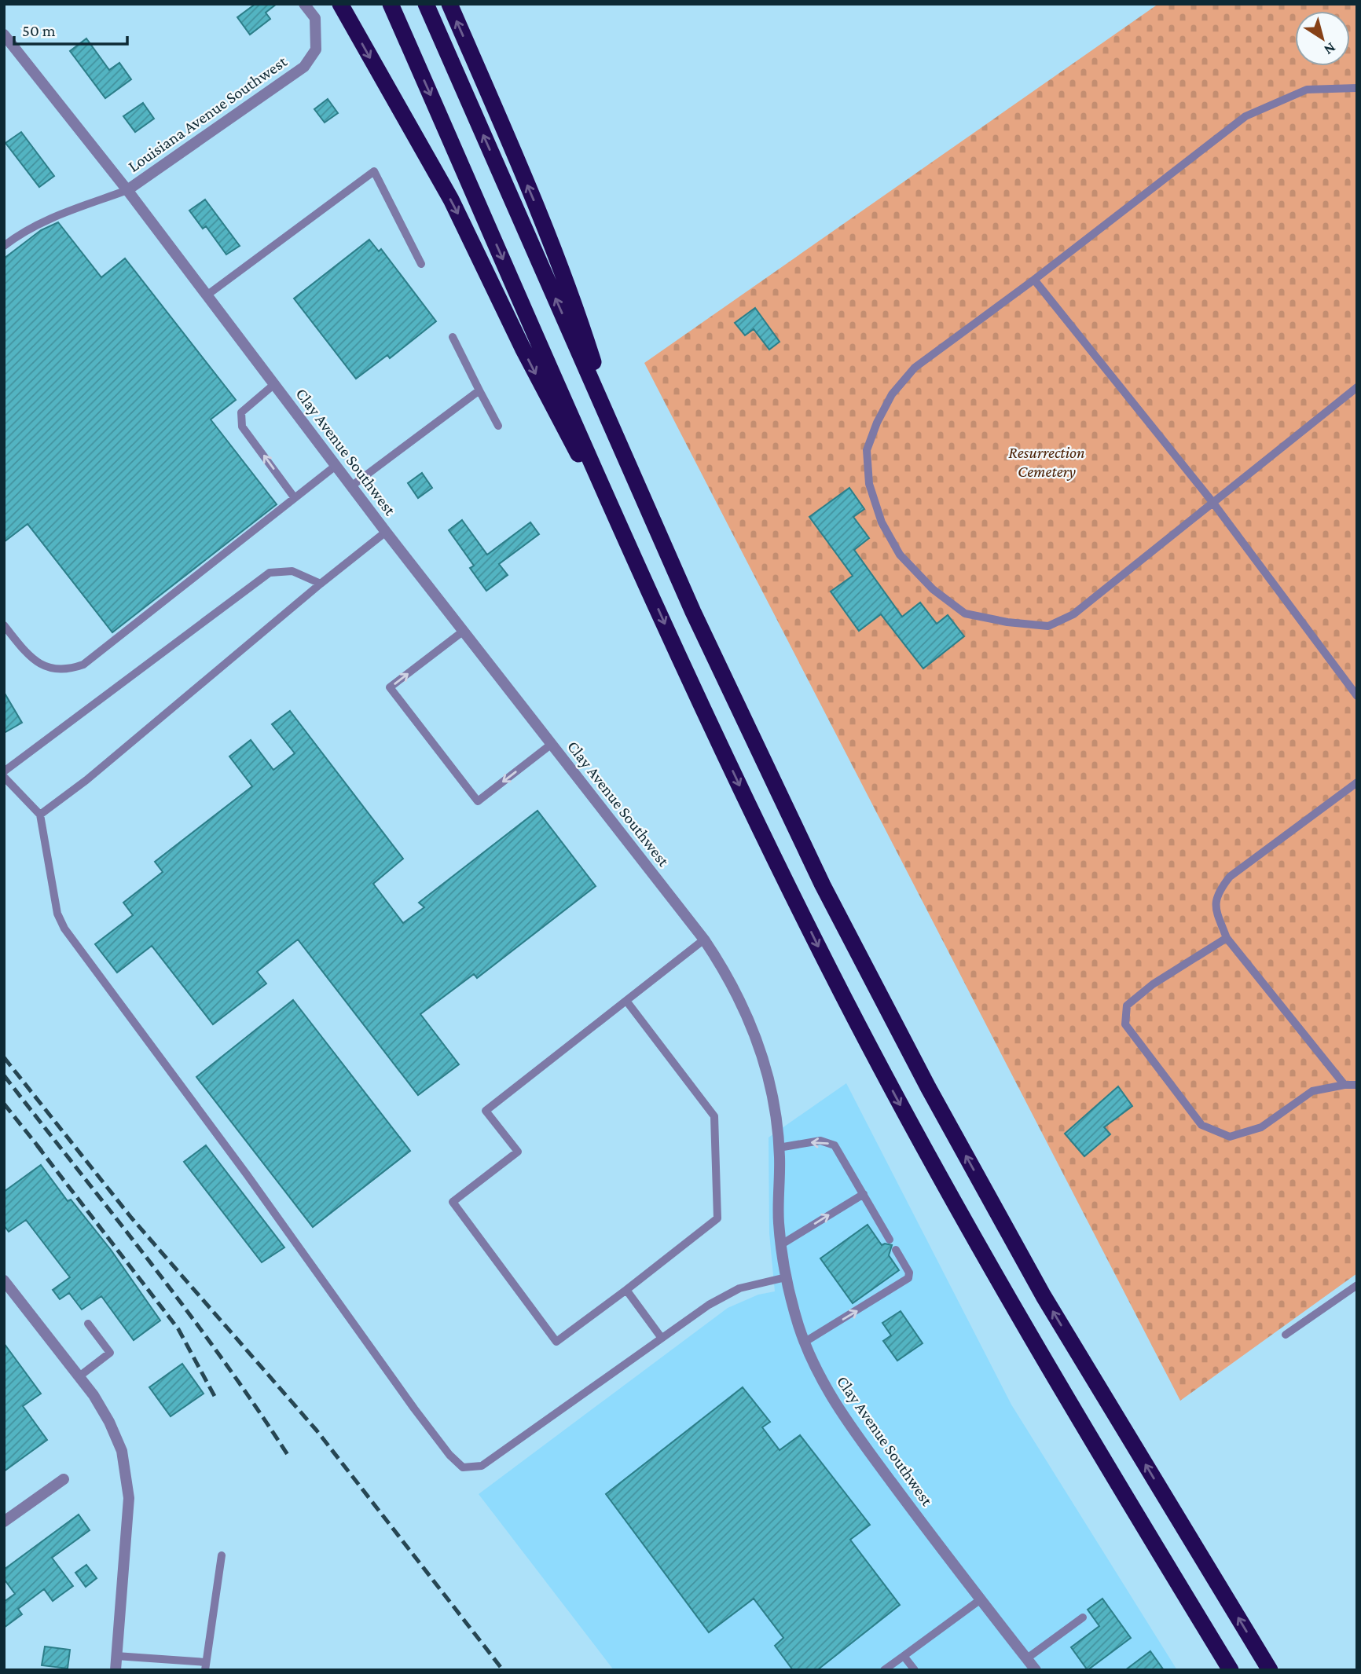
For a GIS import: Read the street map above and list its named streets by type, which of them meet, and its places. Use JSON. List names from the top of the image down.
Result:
{
  "streets": {
    "street": ["Louisiana Avenue Southwest", "Clay Avenue Southwest"]
  },
  "crossings": [
    ["Louisiana Avenue Southwest", "Clay Avenue Southwest"]
  ],
  "parks": ["Resurrection Cemetery"],
  "scale_bar": "50 m",
  "north": "bottom right"
}
